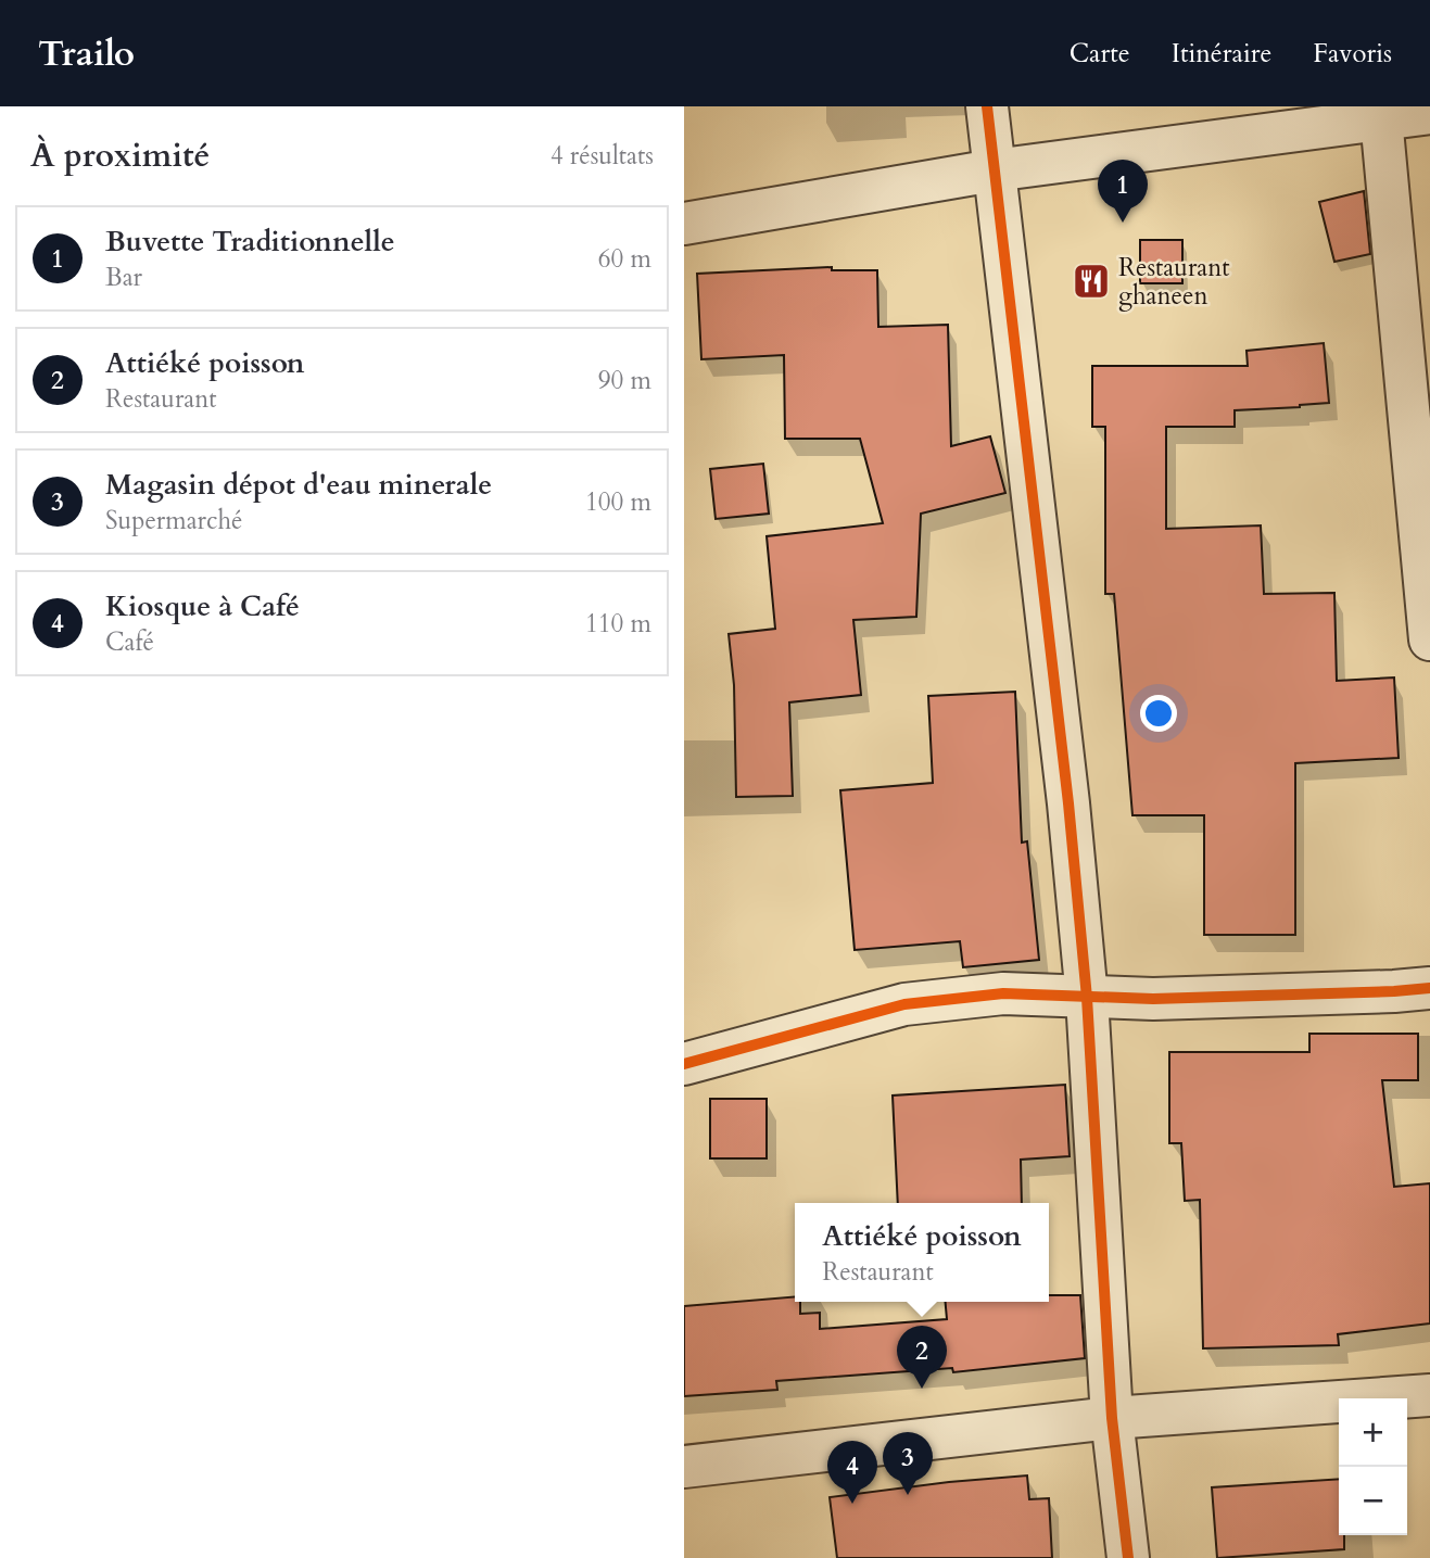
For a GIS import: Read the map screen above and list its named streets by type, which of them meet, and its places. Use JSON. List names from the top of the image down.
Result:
{
  "places": {
    "restaurant": ["Restaurant ghaneen"]
  },
  "page": {
    "header": "Trailo",
    "nav": ["Carte", "Itinéraire", "Favoris"],
    "heading": ["À proximité", "4 résultats"],
    "pins": [
      "1",
      "2",
      "3",
      "4"
    ],
    "list": [
      {
        "mark": "1",
        "name": "Buvette Traditionnelle",
        "note": "Bar",
        "value": "60 m"
      },
      {
        "mark": "2",
        "name": "Attiéké poisson",
        "note": "Restaurant",
        "value": "90 m"
      },
      {
        "mark": "3",
        "name": "Magasin dépot d'eau minerale",
        "note": "Supermarché",
        "value": "100 m"
      },
      {
        "mark": "4",
        "name": "Kiosque à Café",
        "note": "Café",
        "value": "110 m"
      }
    ],
    "popup": ["Attiéké poisson", "Restaurant"],
    "map_buttons": ["+", "−"]
  }
}
